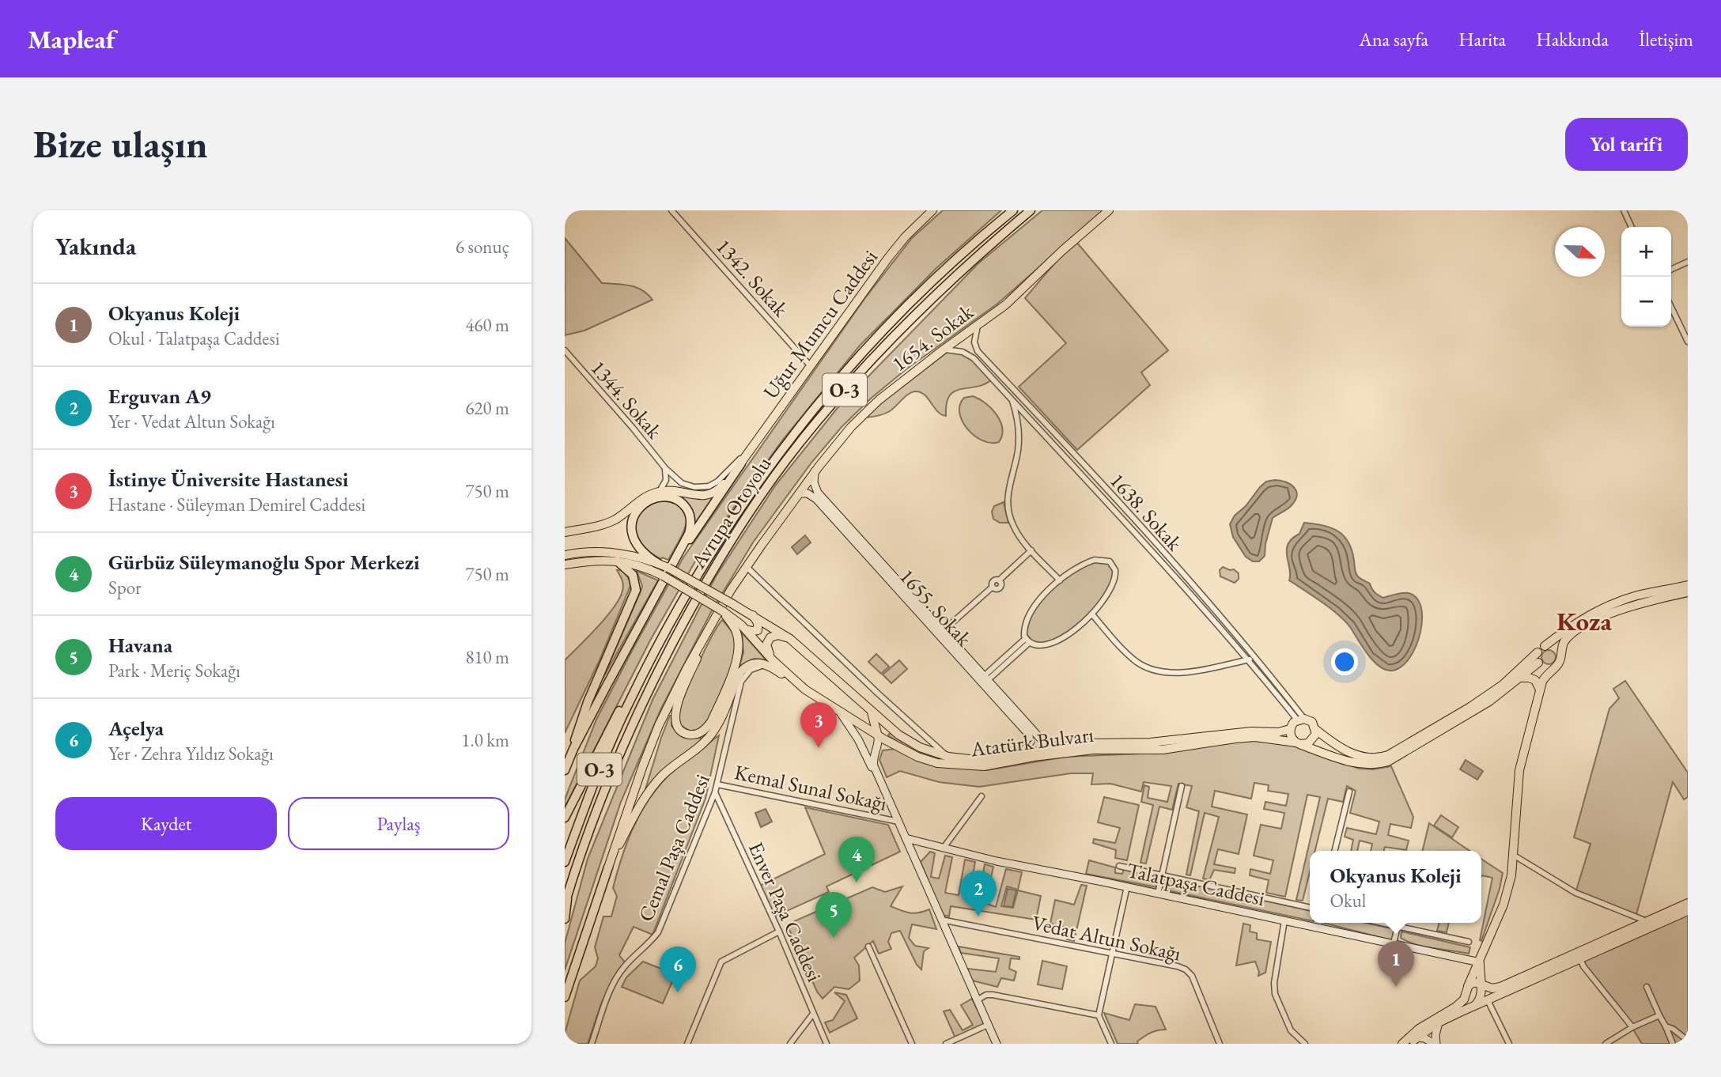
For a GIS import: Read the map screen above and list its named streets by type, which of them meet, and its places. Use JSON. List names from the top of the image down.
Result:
{
  "streets": {
    "highway": ["O-3", "Avrupa Otoyolu"],
    "main road": ["Uğur Mumcu Caddesi", "1654. Sokak", "Atatürk Bulvarı"],
    "street": [
      "1342. Sokak",
      "1344. Sokak",
      "1638. Sokak",
      "1655. Sokak",
      "Kemal Sunal Sokağı",
      "Cemal Paşa Caddesi",
      "Talatpaşa Caddesi",
      "Enver Paşa Caddesi",
      "Vedat Altun Sokağı"
    ]
  },
  "crossings": [
    ["1342. Sokak", "Uğur Mumcu Caddesi"],
    ["Uğur Mumcu Caddesi", "1344. Sokak"],
    ["1654. Sokak", "1638. Sokak"],
    ["1654. Sokak", "1655. Sokak"],
    ["1654. Sokak", "Atatürk Bulvarı"],
    ["1638. Sokak", "Atatürk Bulvarı"],
    ["1655. Sokak", "Atatürk Bulvarı"],
    ["Atatürk Bulvarı", "Cemal Paşa Caddesi"],
    ["Kemal Sunal Sokağı", "Cemal Paşa Caddesi"],
    ["Cemal Paşa Caddesi", "Enver Paşa Caddesi"]
  ],
  "districts": ["Koza"],
  "north": "right",
  "page": {
    "header": "Mapleaf",
    "nav": [
      "Ana sayfa",
      "Harita",
      "Hakkında",
      "İletişim"
    ],
    "buttons": [
      "Yol tarifi",
      ["Kaydet", "Paylaş"]
    ],
    "title": "Bize ulaşın",
    "heading": ["Yakında", "6 sonuç"],
    "map_buttons": ["+", "−"],
    "list": [
      {
        "mark": "1",
        "name": "Okyanus Koleji",
        "note": "Okul · Talatpaşa Caddesi",
        "value": "460 m"
      },
      {
        "mark": "2",
        "name": "Erguvan A9",
        "note": "Yer · Vedat Altun Sokağı",
        "value": "620 m"
      },
      {
        "mark": "3",
        "name": "İstinye Üniversite Hastanesi",
        "note": "Hastane · Süleyman Demirel Caddesi",
        "value": "750 m"
      },
      {
        "mark": "4",
        "name": "Gürbüz Süleymanoğlu Spor Merkezi",
        "note": "Spor",
        "value": "750 m"
      },
      {
        "mark": "5",
        "name": "Havana",
        "note": "Park · Meriç Sokağı",
        "value": "810 m"
      },
      {
        "mark": "6",
        "name": "Açelya",
        "note": "Yer · Zehra Yıldız Sokağı",
        "value": "1.0 km"
      }
    ],
    "pins": [
      "3",
      "4",
      "2",
      "5",
      "1",
      "6"
    ],
    "popup": ["Okyanus Koleji", "Okul"]
  }
}
